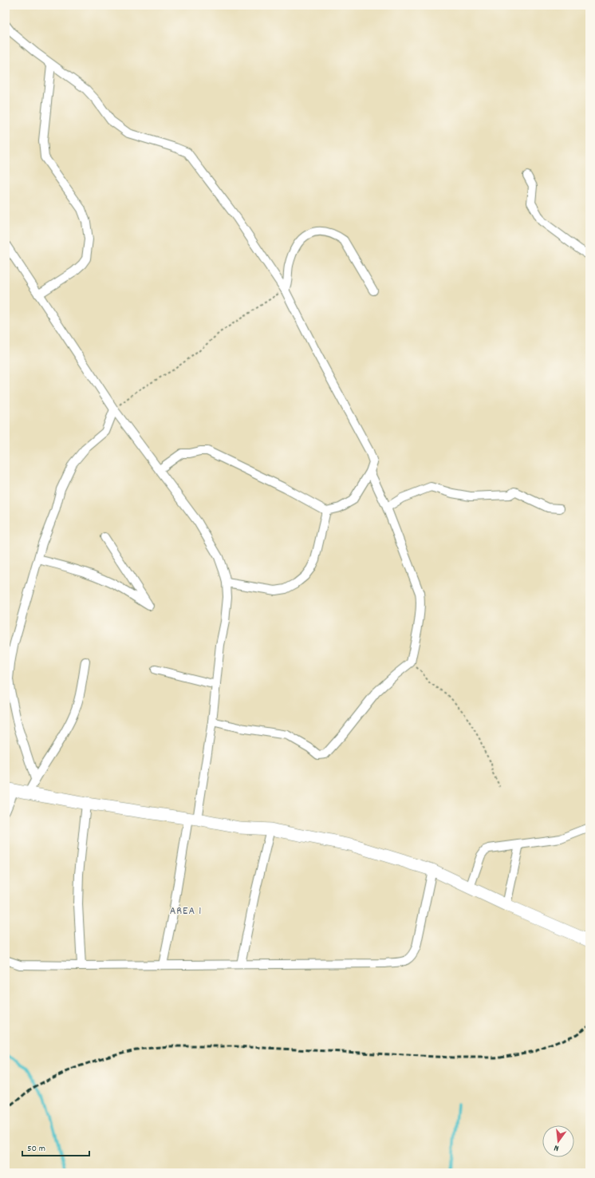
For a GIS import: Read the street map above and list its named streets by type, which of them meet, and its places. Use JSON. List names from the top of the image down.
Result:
{
  "districts": ["AREA 1"],
  "scale_bar": "50 m",
  "north": "bottom"
}
